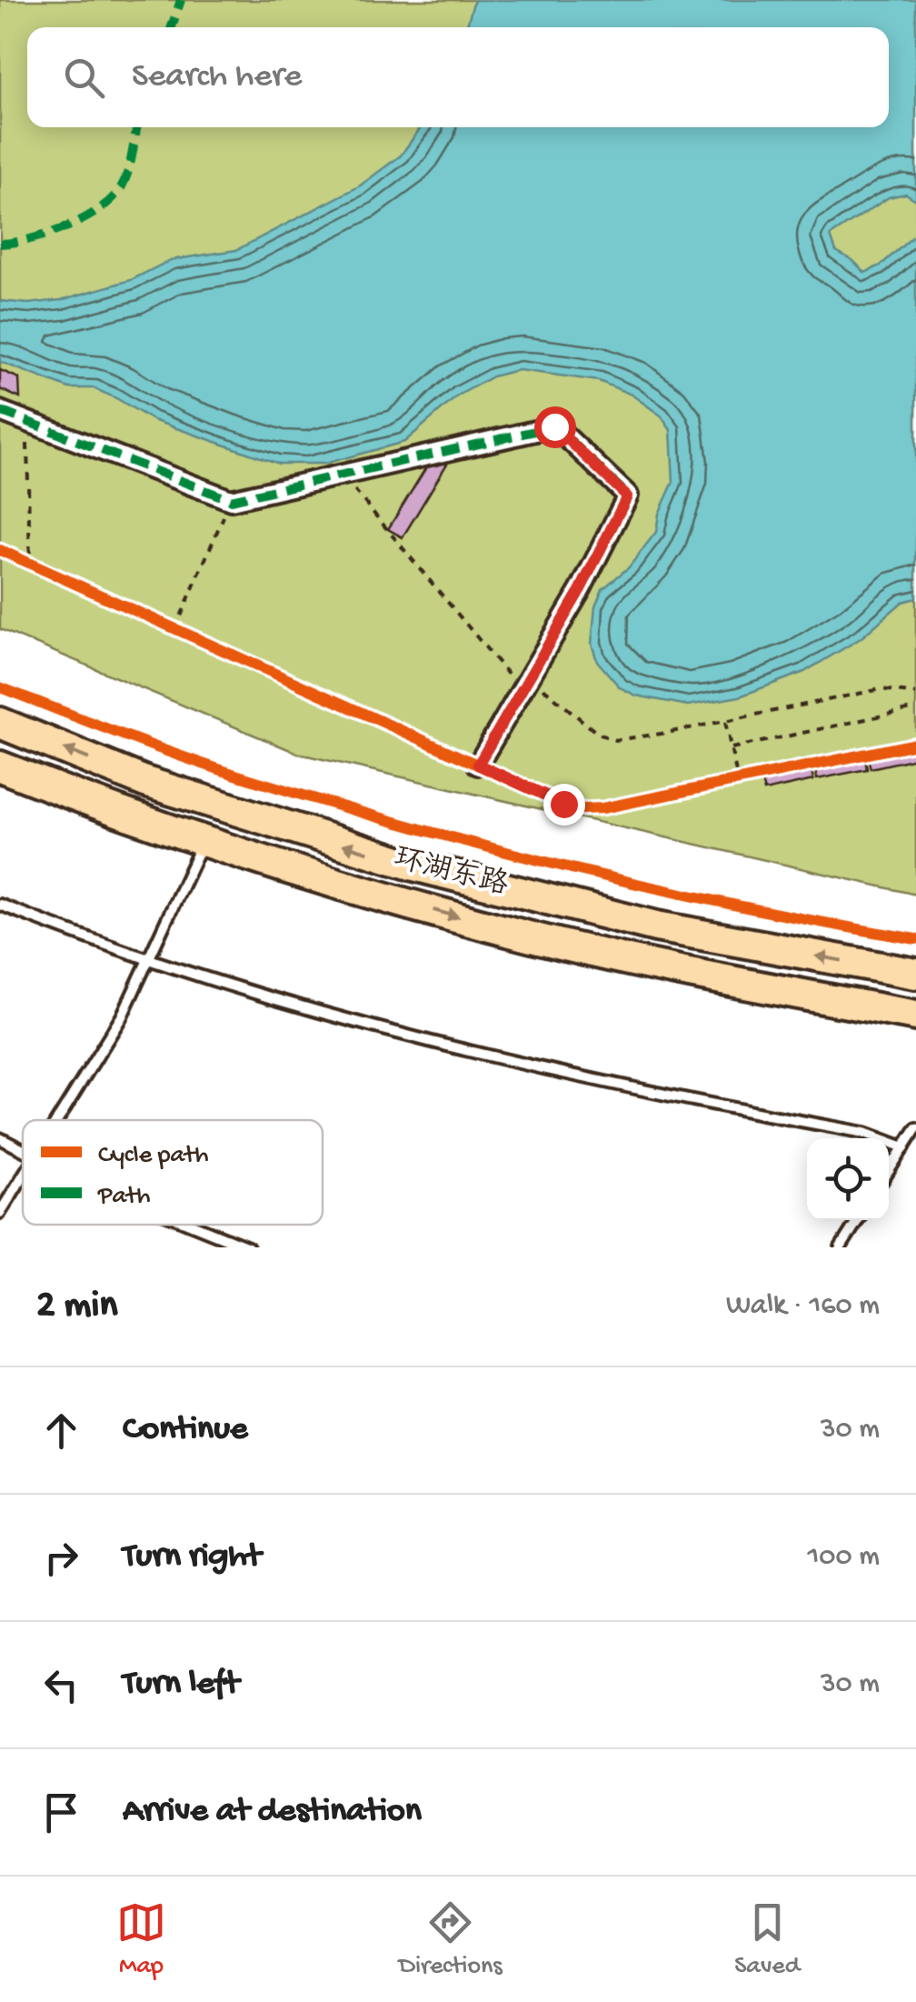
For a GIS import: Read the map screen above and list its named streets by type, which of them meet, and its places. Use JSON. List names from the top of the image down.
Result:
{
  "streets": {
    "main road": ["环湖东路"]
  },
  "legend": ["Cycle path", "Path"],
  "page": {
    "search": "Search here",
    "heading": ["2 min", "Walk · 160 m"],
    "list": [
      ["Continue", "30 m"],
      ["Turn right", "100 m"],
      ["Turn left", "30 m"],
      "Arrive at destination"
    ],
    "nav": ["Map", "Directions", "Saved"]
  }
}
